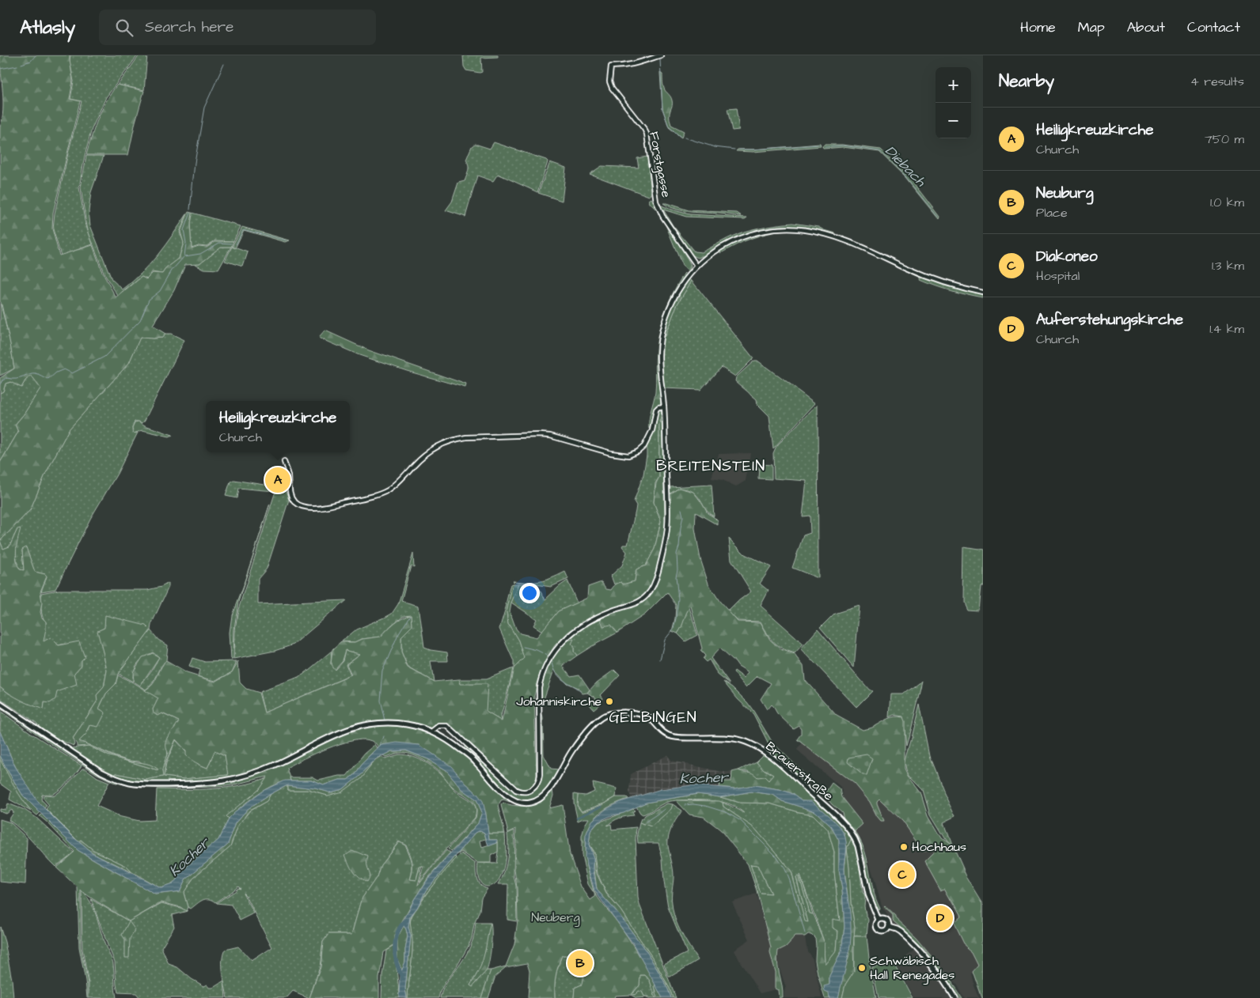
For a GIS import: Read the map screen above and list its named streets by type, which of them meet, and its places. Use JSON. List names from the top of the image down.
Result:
{
  "streets": {
    "main road": ["Forstgasse", "Brauerstraße"]
  },
  "districts": ["BREITENSTEIN", "GELBINGEN"],
  "water": ["Diebach", "Kocher"],
  "parks": ["Neuberg"],
  "places": ["Johanniskirche", "Hochhaus", "Schwäbisch Hall Renegades"],
  "page": {
    "header": "Atlasly",
    "search": "Search here",
    "nav": [
      "Home",
      "Map",
      "About",
      "Contact"
    ],
    "heading": ["Nearby", "4 results"],
    "map_buttons": ["+", "−"],
    "list": [
      {
        "mark": "A",
        "name": "Heiligkreuzkirche",
        "note": "Church",
        "value": "750 m"
      },
      {
        "mark": "B",
        "name": "Neuburg",
        "note": "Place",
        "value": "1.0 km"
      },
      {
        "mark": "C",
        "name": "Diakoneo",
        "note": "Hospital",
        "value": "1.3 km"
      },
      {
        "mark": "D",
        "name": "Auferstehungskirche",
        "note": "Church",
        "value": "1.4 km"
      }
    ],
    "popup": ["Heiligkreuzkirche", "Church"],
    "pins": [
      "A",
      "C",
      "D",
      "B"
    ]
  }
}
